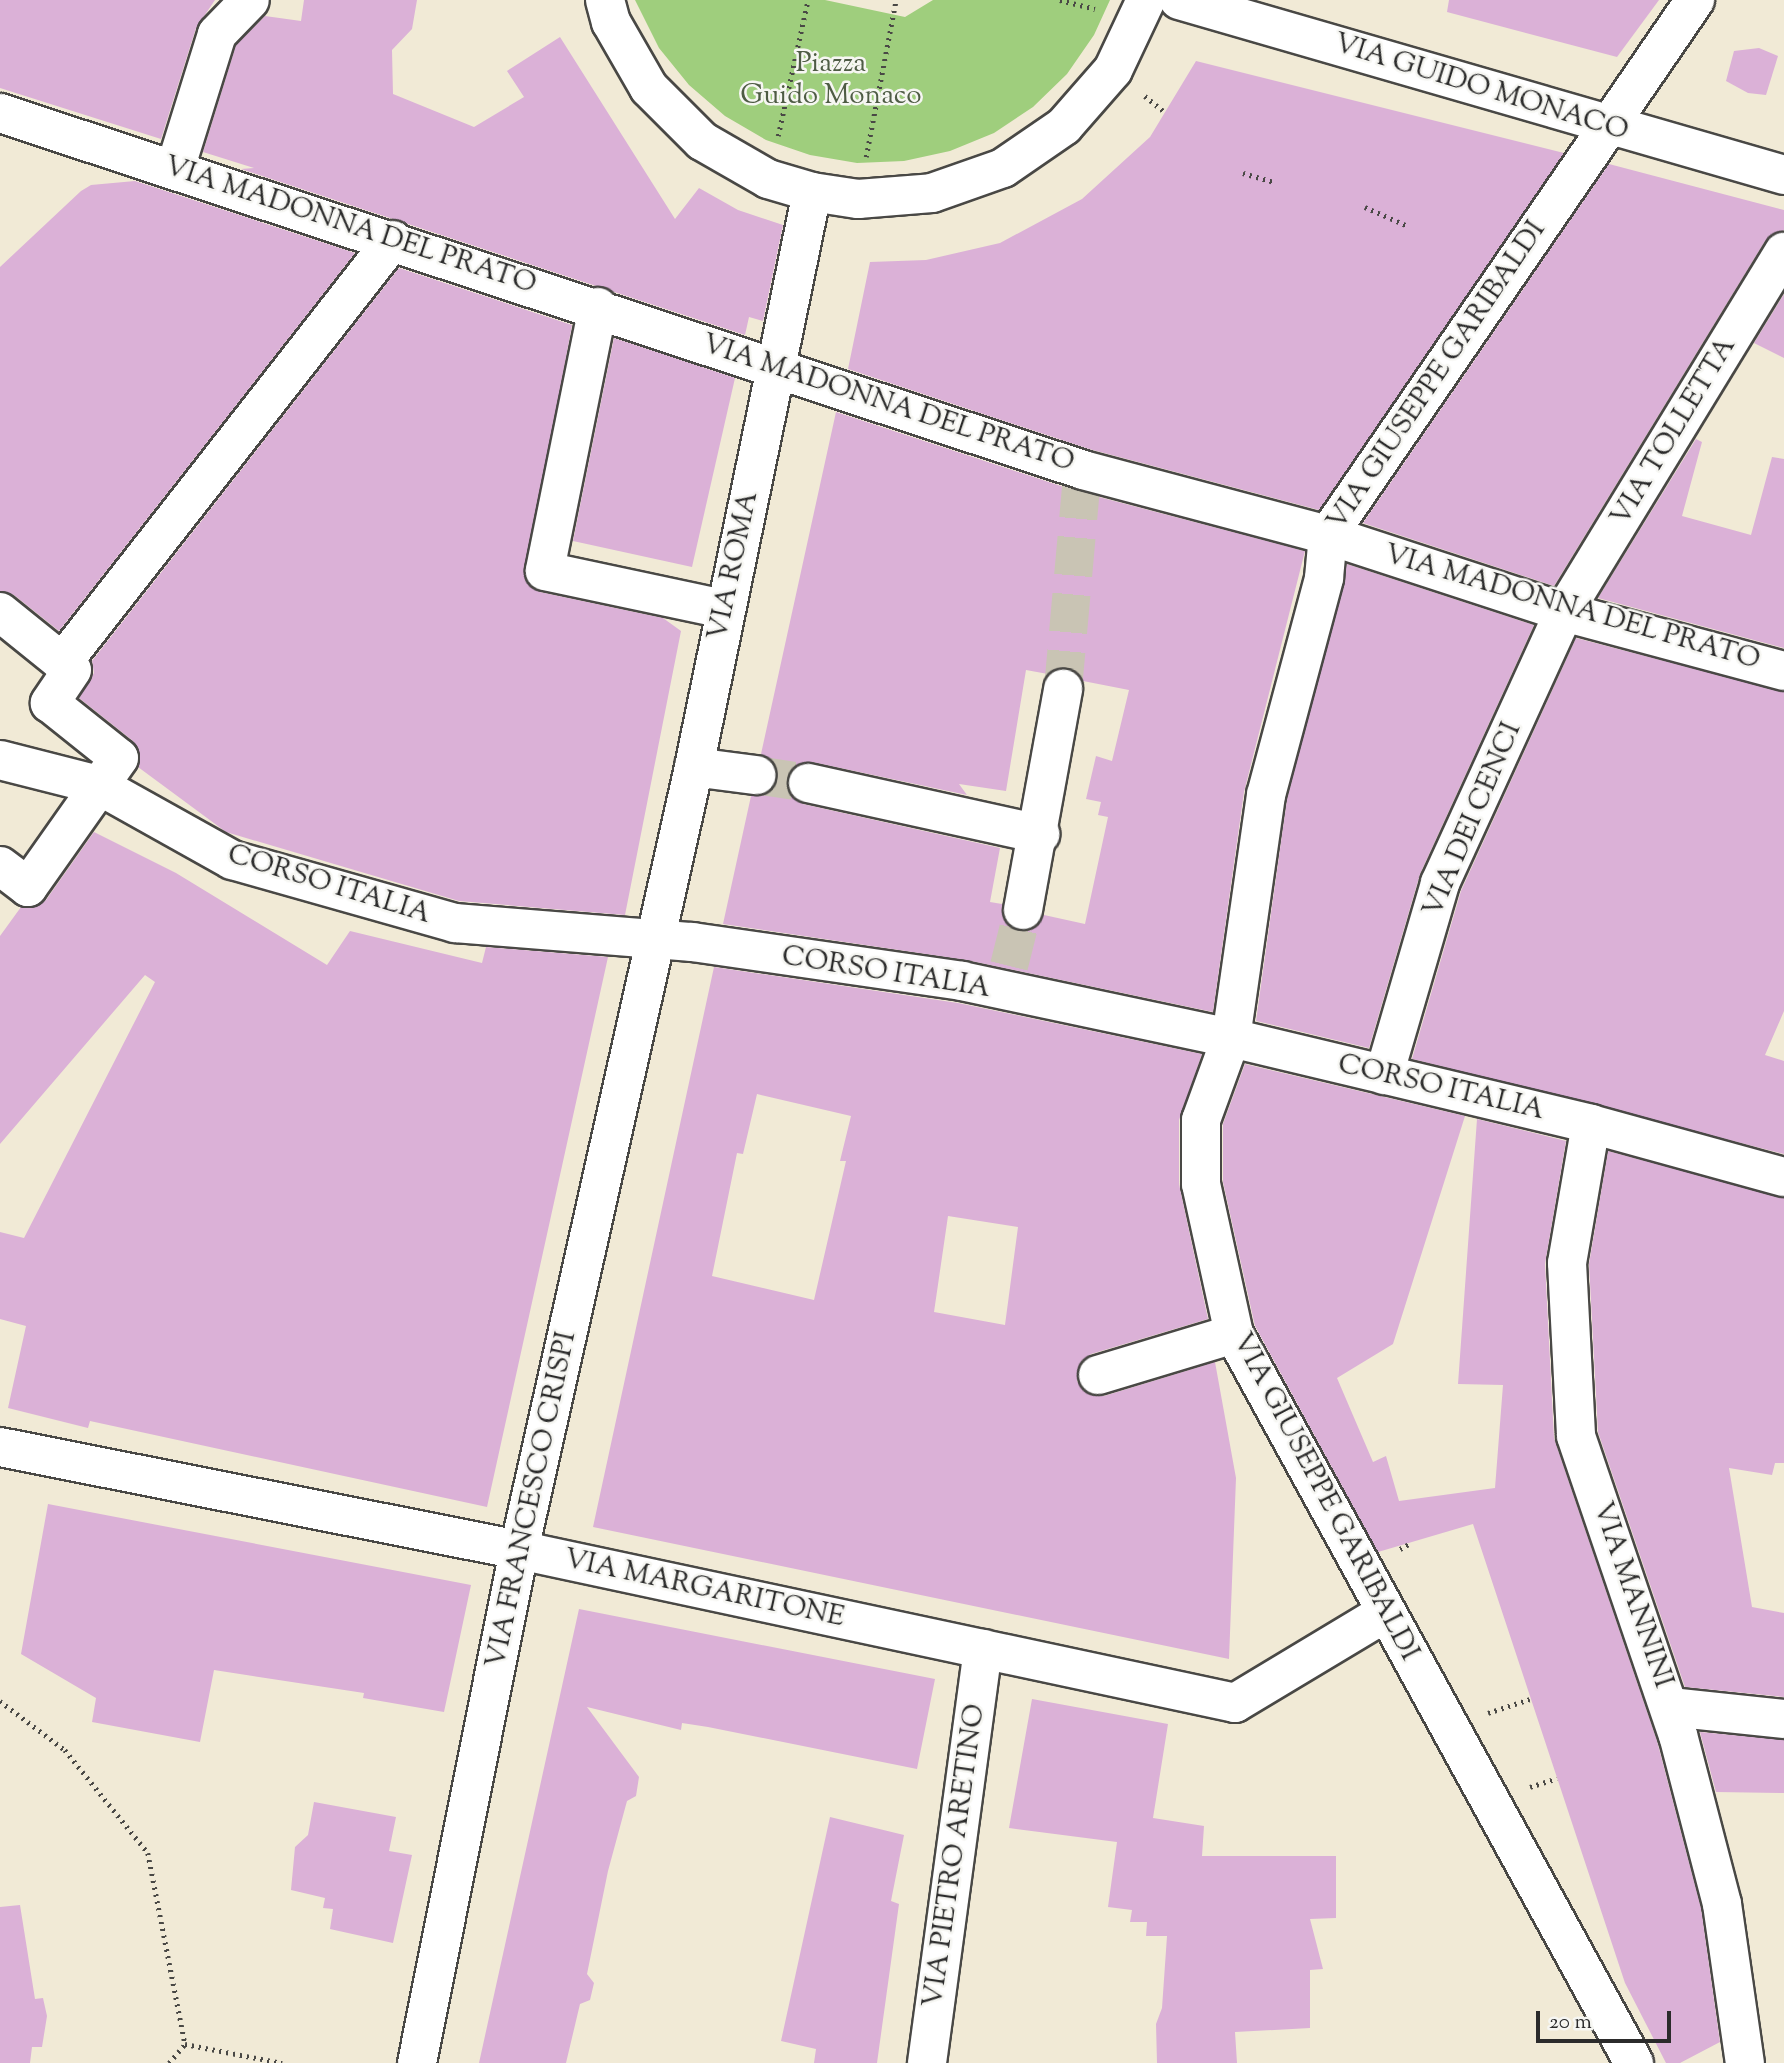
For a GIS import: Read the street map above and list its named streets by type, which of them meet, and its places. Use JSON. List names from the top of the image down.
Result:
{
  "streets": {
    "street": [
      "VIA GUIDO MONACO",
      "VIA MADONNA DEL PRATO",
      "VIA GIUSEPPE GARIBALDI",
      "VIA TOLLETTA",
      "VIA ROMA",
      "VIA DEI CENCI",
      "CORSO ITALIA",
      "VIA FRANCESCO CRISPI",
      "VIA MARGARITONE",
      "VIA MANNINI",
      "VIA PIETRO ARETINO"
    ]
  },
  "crossings": [
    ["VIA GUIDO MONACO", "VIA GIUSEPPE GARIBALDI"],
    ["VIA MADONNA DEL PRATO", "VIA GIUSEPPE GARIBALDI"],
    ["VIA MADONNA DEL PRATO", "VIA TOLLETTA"],
    ["VIA MADONNA DEL PRATO", "VIA ROMA"],
    ["VIA MADONNA DEL PRATO", "VIA DEI CENCI"],
    ["VIA GIUSEPPE GARIBALDI", "CORSO ITALIA"],
    ["VIA GIUSEPPE GARIBALDI", "VIA MARGARITONE"],
    ["VIA TOLLETTA", "VIA DEI CENCI"],
    ["VIA ROMA", "CORSO ITALIA"],
    ["VIA ROMA", "VIA FRANCESCO CRISPI"],
    ["VIA DEI CENCI", "CORSO ITALIA"],
    ["CORSO ITALIA", "VIA FRANCESCO CRISPI"],
    ["CORSO ITALIA", "VIA MANNINI"],
    ["VIA FRANCESCO CRISPI", "VIA MARGARITONE"],
    ["VIA MARGARITONE", "VIA PIETRO ARETINO"]
  ],
  "parks": ["Piazza Guido Monaco"],
  "scale_bar": "20 m"
}
